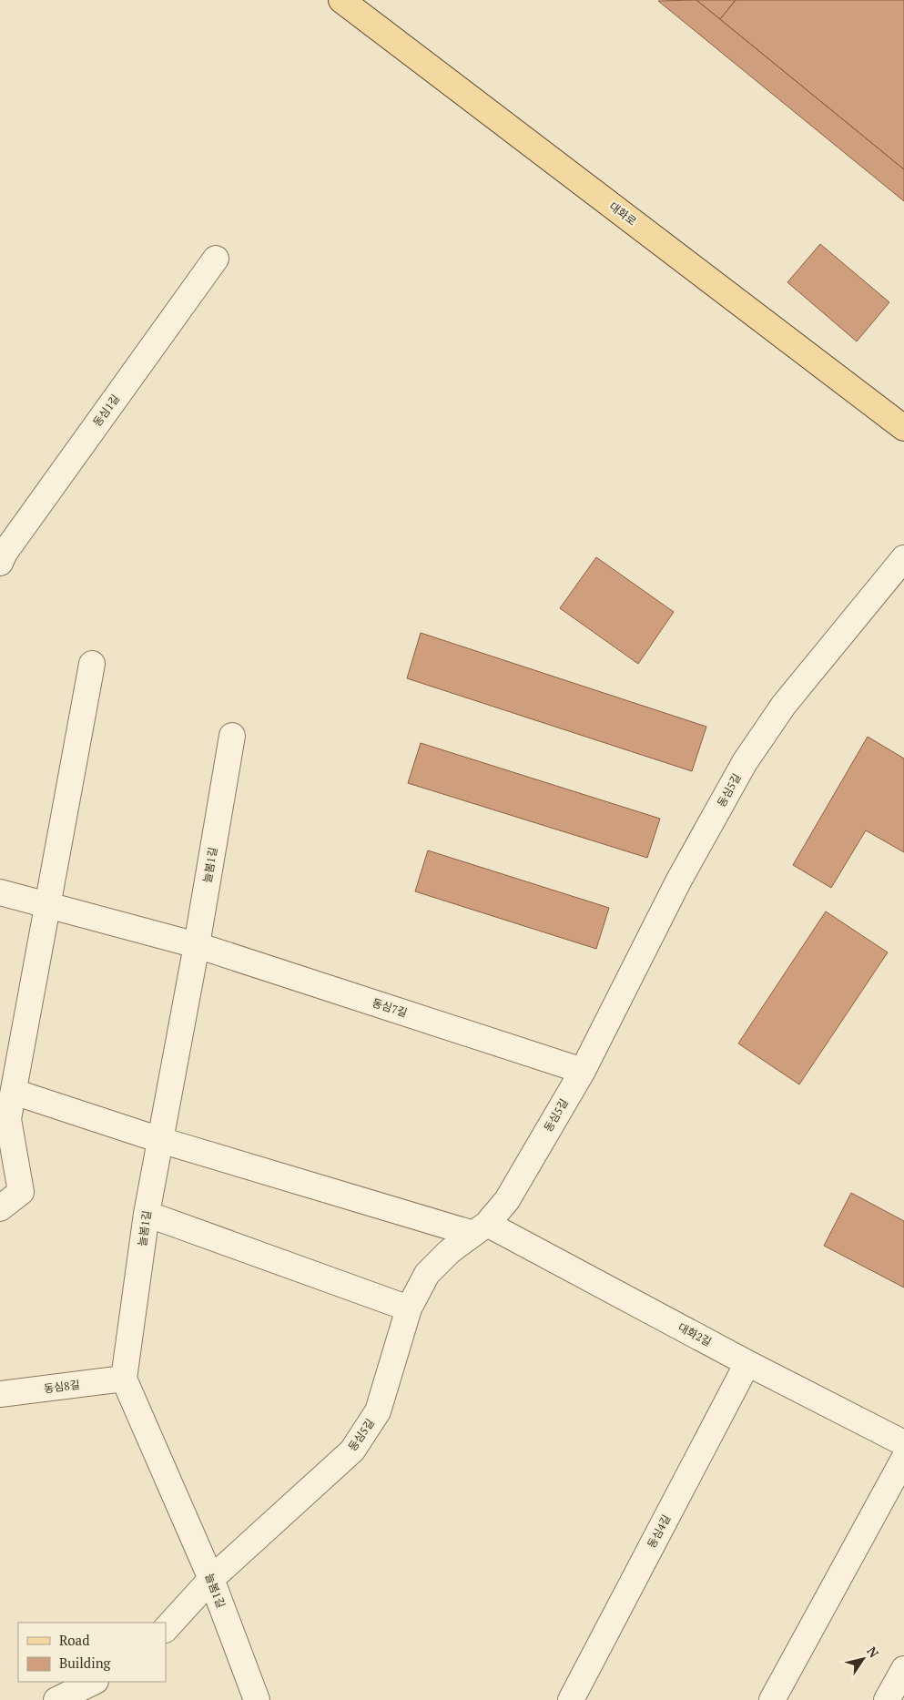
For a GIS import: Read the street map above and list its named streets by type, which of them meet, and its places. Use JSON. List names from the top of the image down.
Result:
{
  "streets": {
    "main road": ["대화로"],
    "street": [
      "동심1길",
      "동심5길",
      "늘봄1길",
      "동심7길",
      "대화2길",
      "동심8길",
      "동심4길"
    ]
  },
  "crossings": [
    ["동심5길", "늘봄1길"],
    ["동심5길", "동심7길"],
    ["동심5길", "대화2길"],
    ["늘봄1길", "동심7길"],
    ["늘봄1길", "대화2길"],
    ["늘봄1길", "동심8길"],
    ["대화2길", "동심4길"]
  ],
  "legend": ["Road", "Building"],
  "north": "top right"
}
